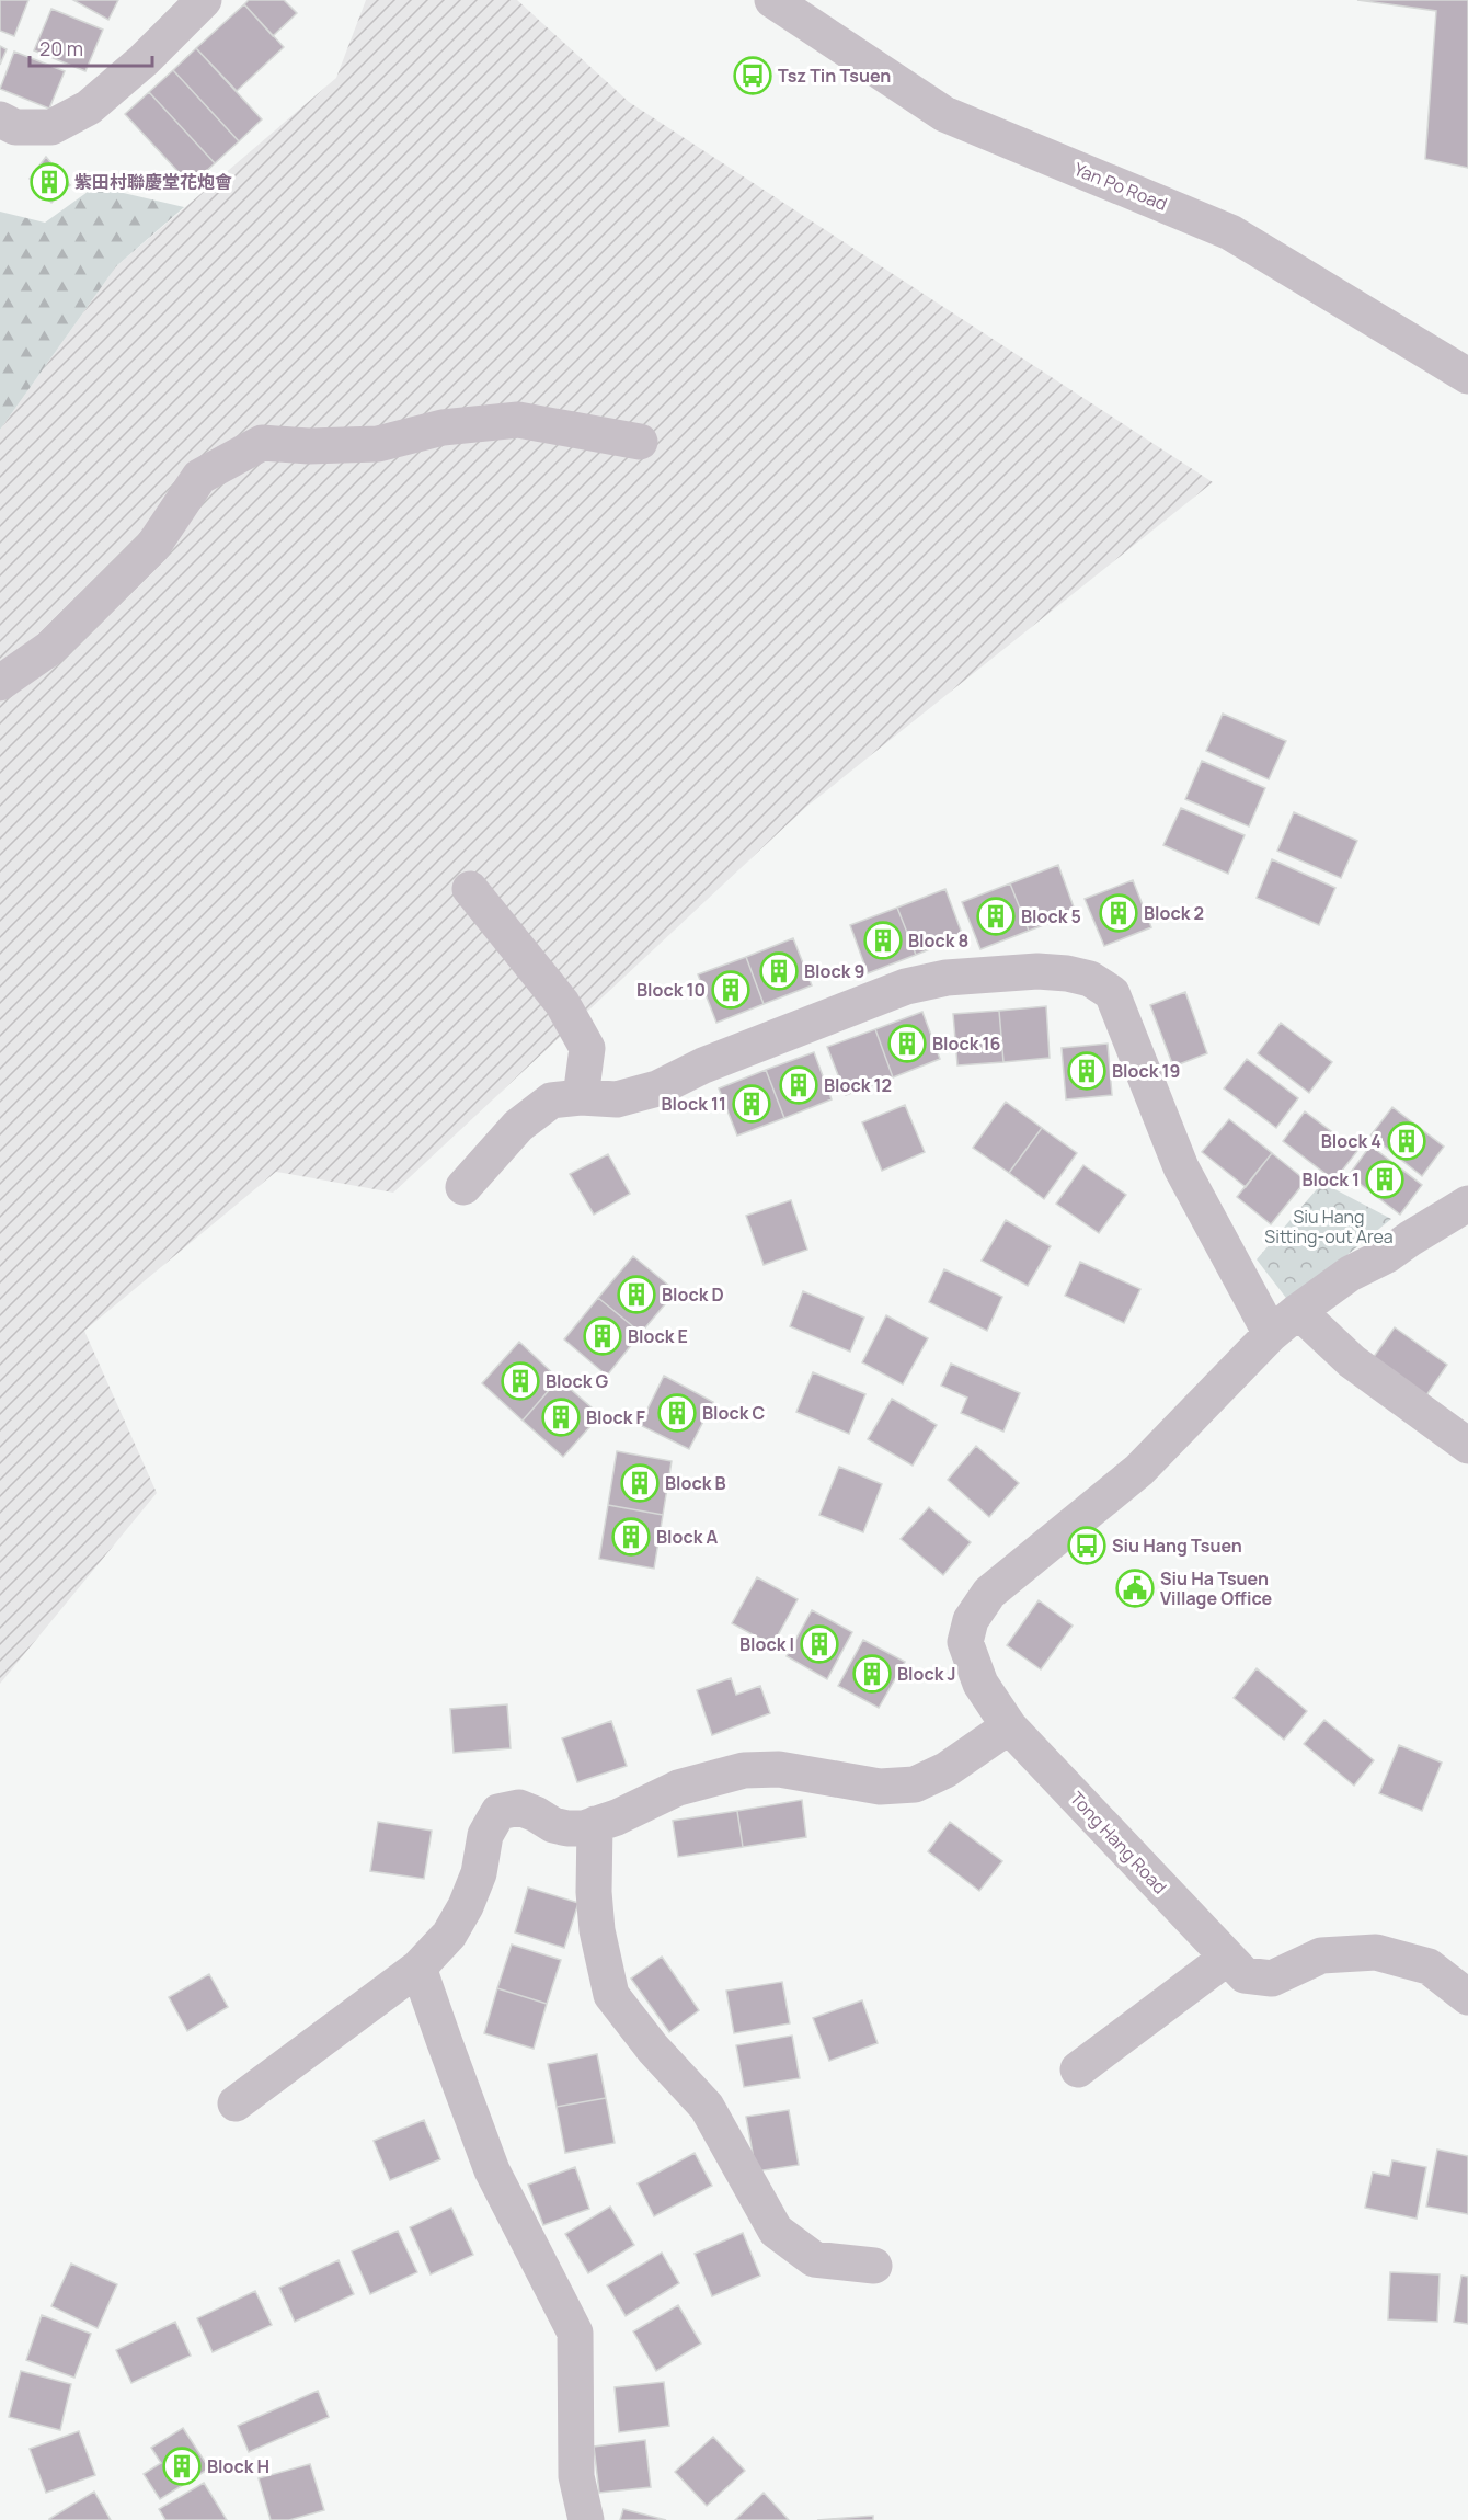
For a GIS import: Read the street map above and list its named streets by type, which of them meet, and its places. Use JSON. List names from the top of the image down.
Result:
{
  "streets": {
    "street": ["Yan Po Road", "Tong Hang Road"]
  },
  "parks": ["Siu Hang Sitting-out Area"],
  "places": {
    "bus stop": ["Tsz Tin Tsuen", "Siu Hang Tsuen"],
    "building": [
      "紫田村聯慶堂花炮會",
      "Block 2",
      "Block 5",
      "Block 8",
      "Block 9",
      "Block 10",
      "Block 16",
      "Block 19",
      "Block 12",
      "Block 11",
      "Block 4",
      "Block 1",
      "Block D",
      "Block E",
      "Block G",
      "Block C",
      "Block F",
      "Block B",
      "Block A",
      "Block I",
      "Block J",
      "Block H"
    ],
    "public building": ["Siu Ha Tsuen Village Office"]
  },
  "scale_bar": "20 m"
}
